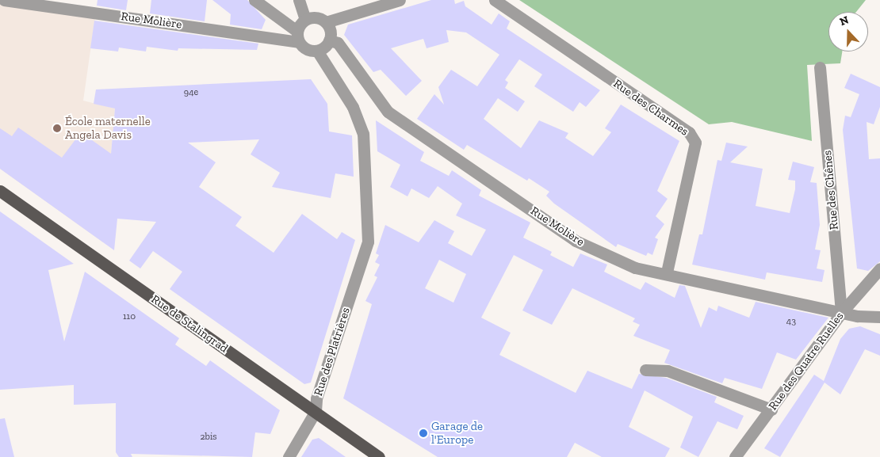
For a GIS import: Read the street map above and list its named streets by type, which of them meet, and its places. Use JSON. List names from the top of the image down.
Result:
{
  "streets": {
    "main road": ["Rue de Stalingrad"],
    "street": [
      "Rue Molière",
      "Rue des Charmes",
      "Rue des Chênes",
      "Rue des Platrières",
      "Rue des Quatre Ruelles"
    ]
  },
  "crossings": [
    ["Rue Molière", "Rue des Charmes"],
    ["Rue Molière", "Rue des Chênes"],
    ["Rue Molière", "Rue des Platrières"],
    ["Rue Molière", "Rue des Quatre Ruelles"],
    ["Rue des Chênes", "Rue des Quatre Ruelles"],
    ["Rue de Stalingrad", "Rue des Platrières"]
  ],
  "places": ["École maternelle Angela Davis", "Garage de l'Europe"],
  "house_numbers": [
    "94e",
    "110",
    "43",
    "2bis"
  ],
  "north": "top"
}
